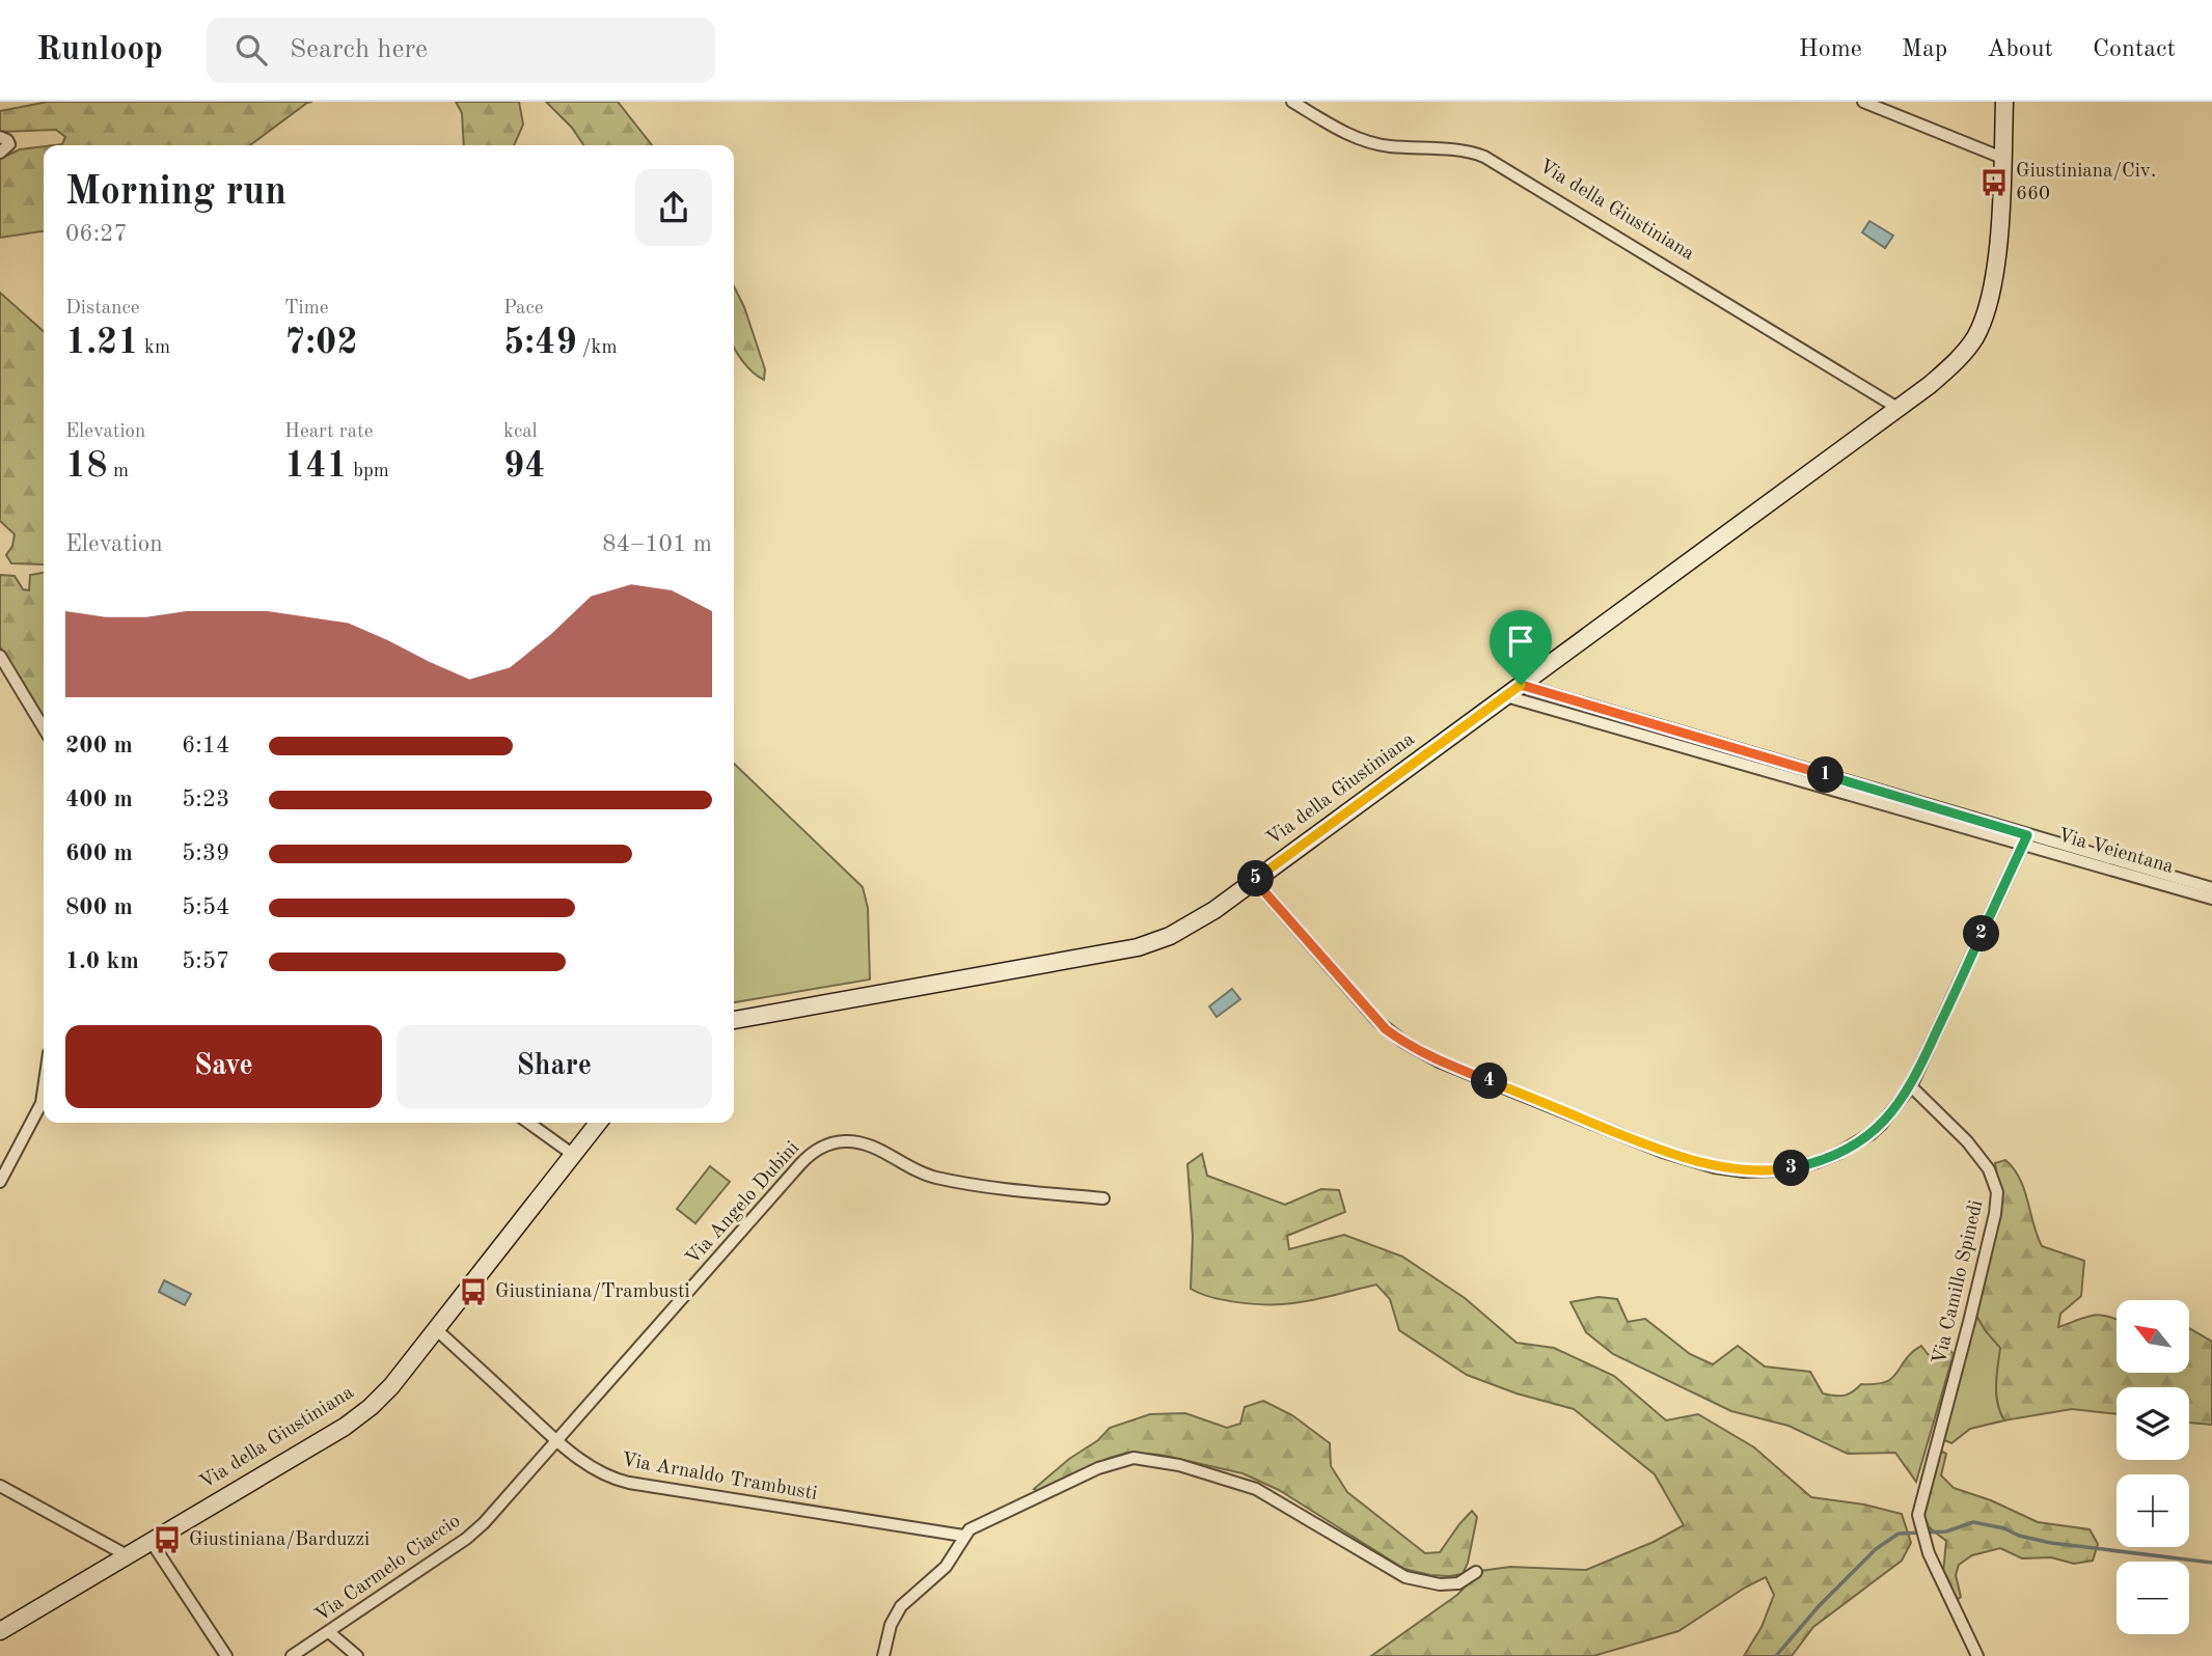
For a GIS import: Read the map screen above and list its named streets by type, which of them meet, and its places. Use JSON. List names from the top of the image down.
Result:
{
  "streets": {
    "street": [
      "Via della Giustiniana",
      "Via Veientana",
      "Via Angelo Dubini",
      "Via Camillo Spinedi",
      "Via Arnaldo Trambusti",
      "Via Carmelo Ciaccio"
    ]
  },
  "crossings": [
    ["Via della Giustiniana", "Via Veientana"],
    ["Via della Giustiniana", "Via Arnaldo Trambusti"],
    ["Via Angelo Dubini", "Via Arnaldo Trambusti"],
    ["Via Angelo Dubini", "Via Carmelo Ciaccio"],
    ["Via Arnaldo Trambusti", "Via Carmelo Ciaccio"]
  ],
  "places": {
    "bus stop": ["Giustiniana/Civ. 660", "Giustiniana/Trambusti", "Giustiniana/Barduzzi"]
  },
  "north": "top left",
  "page": {
    "header": "Runloop",
    "search": "Search here",
    "nav": [
      "Home",
      "Map",
      "About",
      "Contact"
    ],
    "heading": ["Morning run", "06:27"],
    "stats": [
      ["Distance", "1.21 km"],
      ["Time", "7:02"],
      ["Pace", "5:49 /km"],
      ["Elevation", "18 m"],
      ["Heart rate", "141 bpm"],
      ["kcal", "94"]
    ],
    "chart": ["Elevation", "84–101 m"],
    "list": [
      {
        "name": "200 m",
        "note": "6:14"
      },
      {
        "name": "400 m",
        "note": "5:23"
      },
      {
        "name": "600 m",
        "note": "5:39"
      },
      {
        "name": "800 m",
        "note": "5:54"
      },
      {
        "name": "1.0 km",
        "note": "5:57"
      }
    ],
    "pins": [
      "1",
      "5",
      "2",
      "4",
      "3"
    ],
    "buttons": ["Save", "Share"],
    "map_buttons": ["+", "−"]
  }
}
